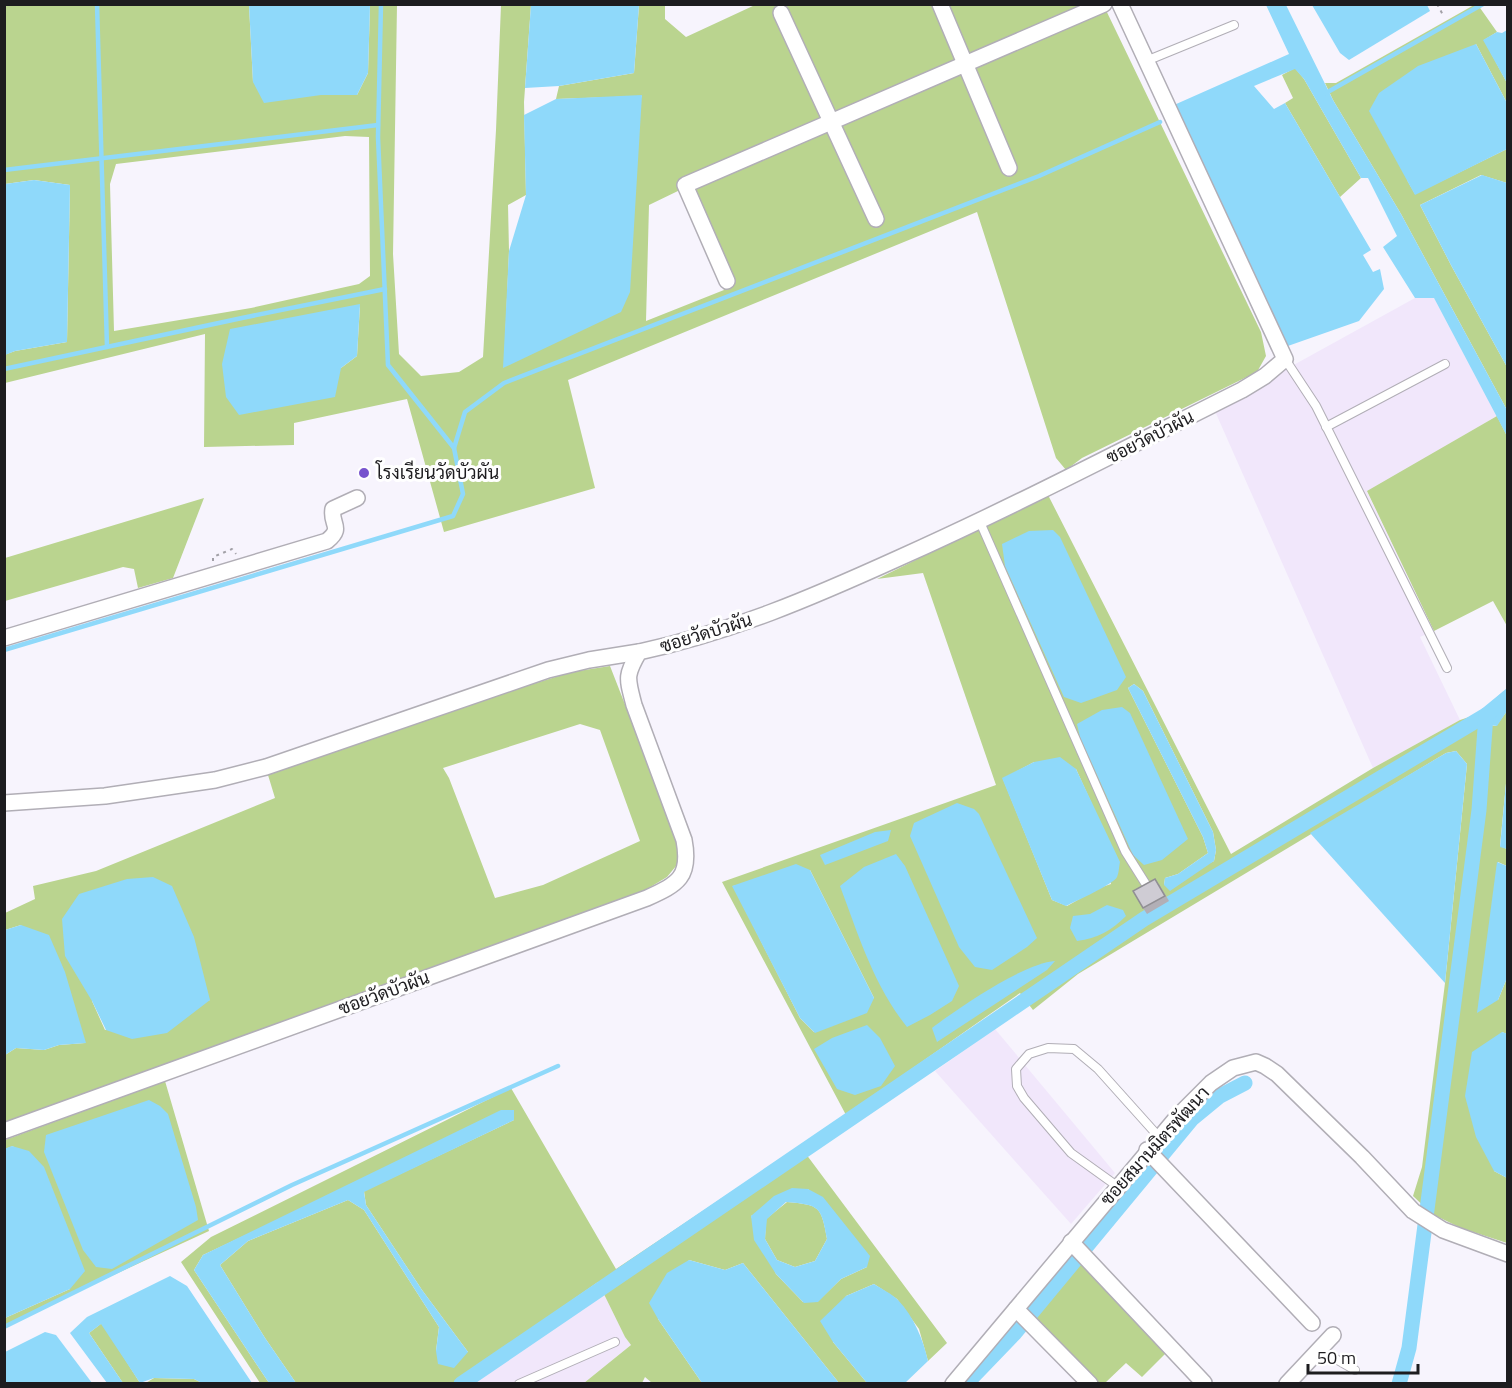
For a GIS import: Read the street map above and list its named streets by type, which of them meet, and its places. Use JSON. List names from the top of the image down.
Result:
{
  "streets": {
    "street": ["ซอยวัดบัวผัน", "ซอยสมานมิตรพัฒนา"]
  },
  "places": ["โรงเรียนวัดบัวผัน"],
  "scale_bar": "50 m"
}
